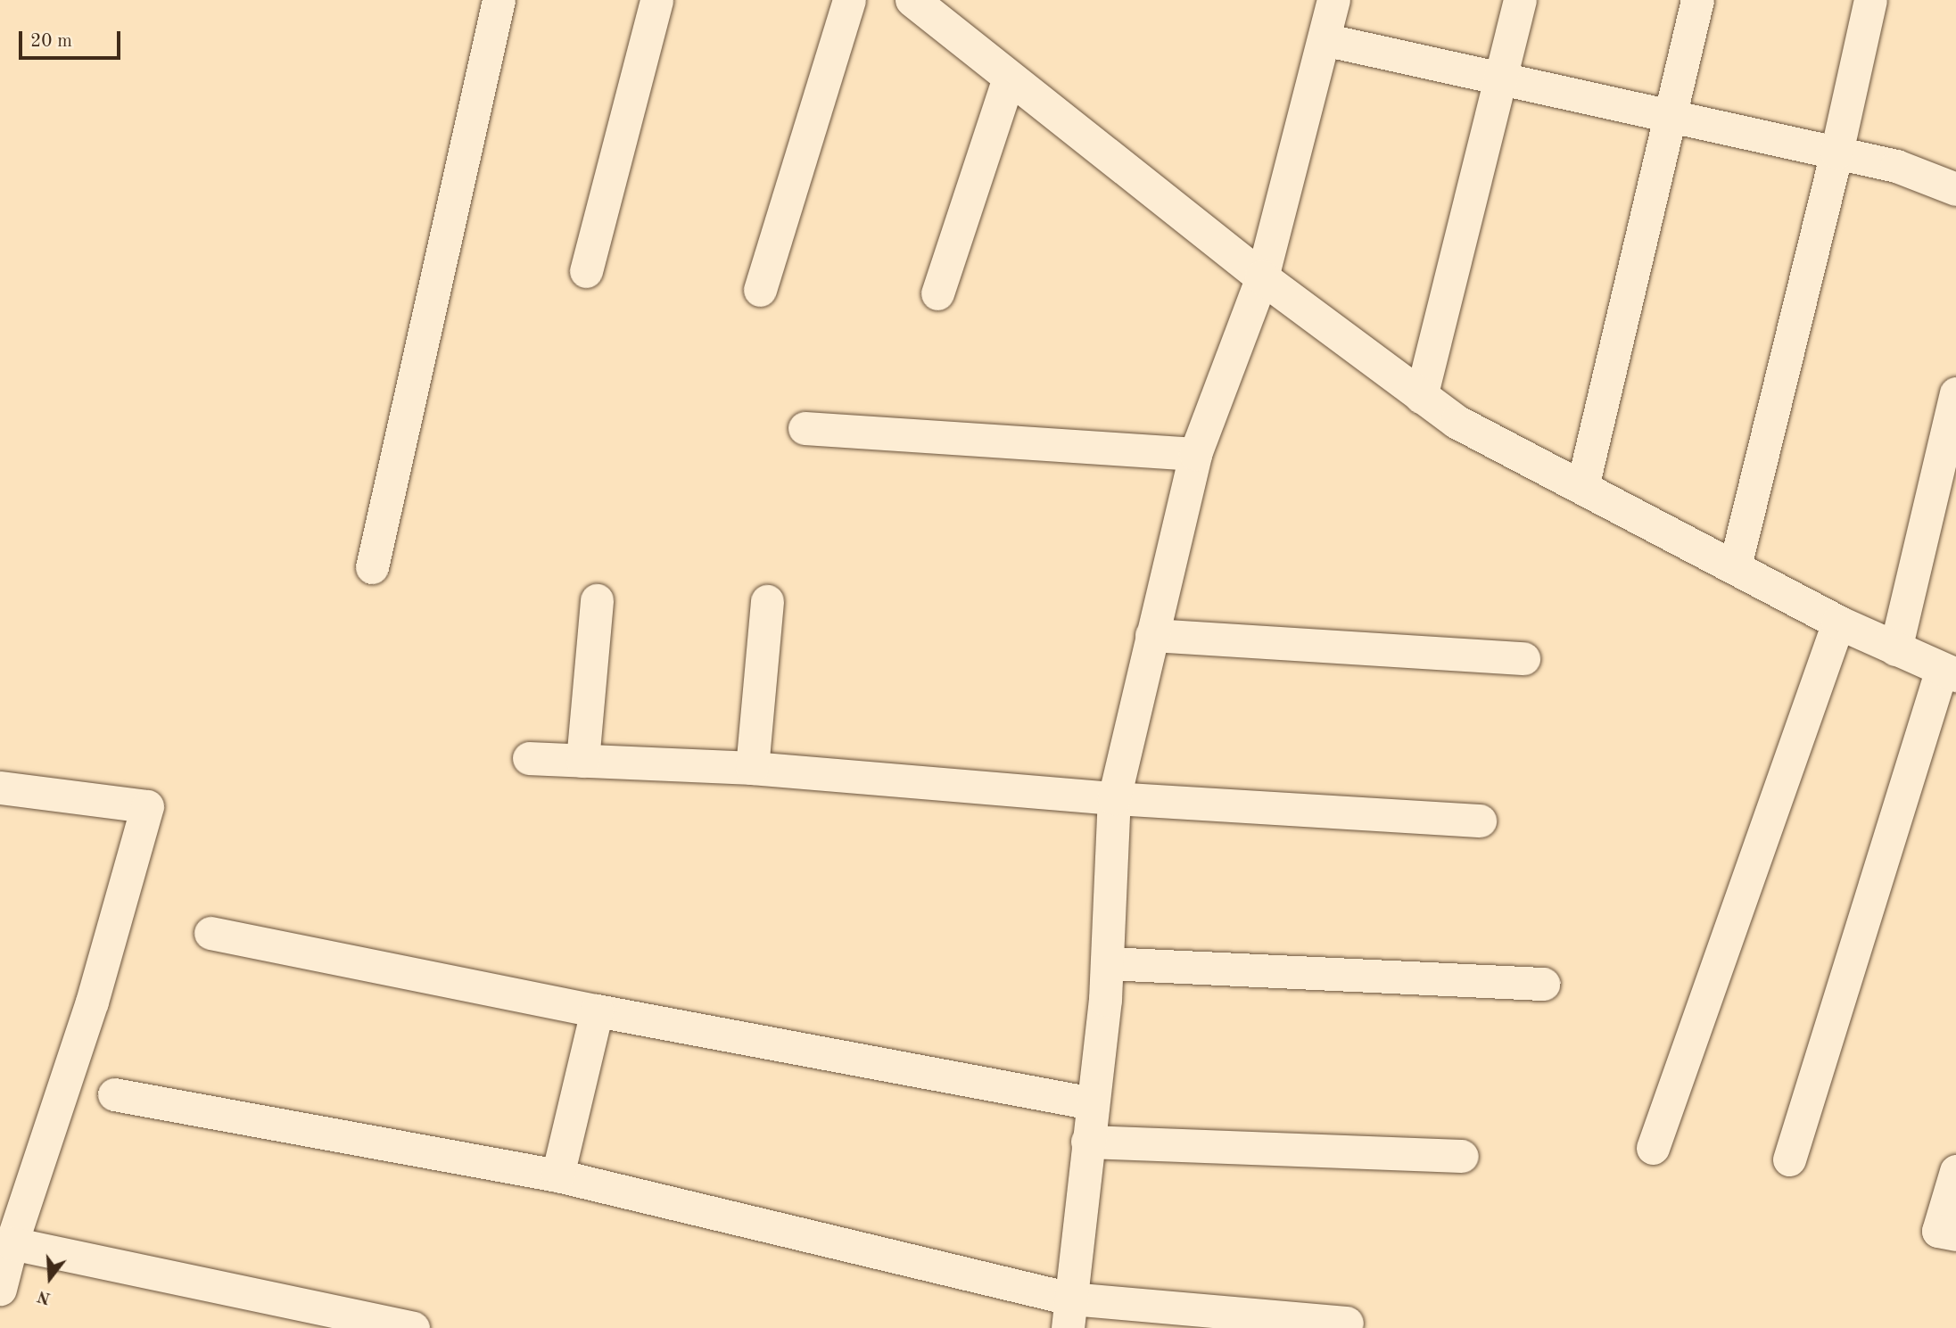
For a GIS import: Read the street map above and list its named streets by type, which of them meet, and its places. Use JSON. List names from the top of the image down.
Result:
{
  "scale_bar": "20 m",
  "north": "bottom"
}
